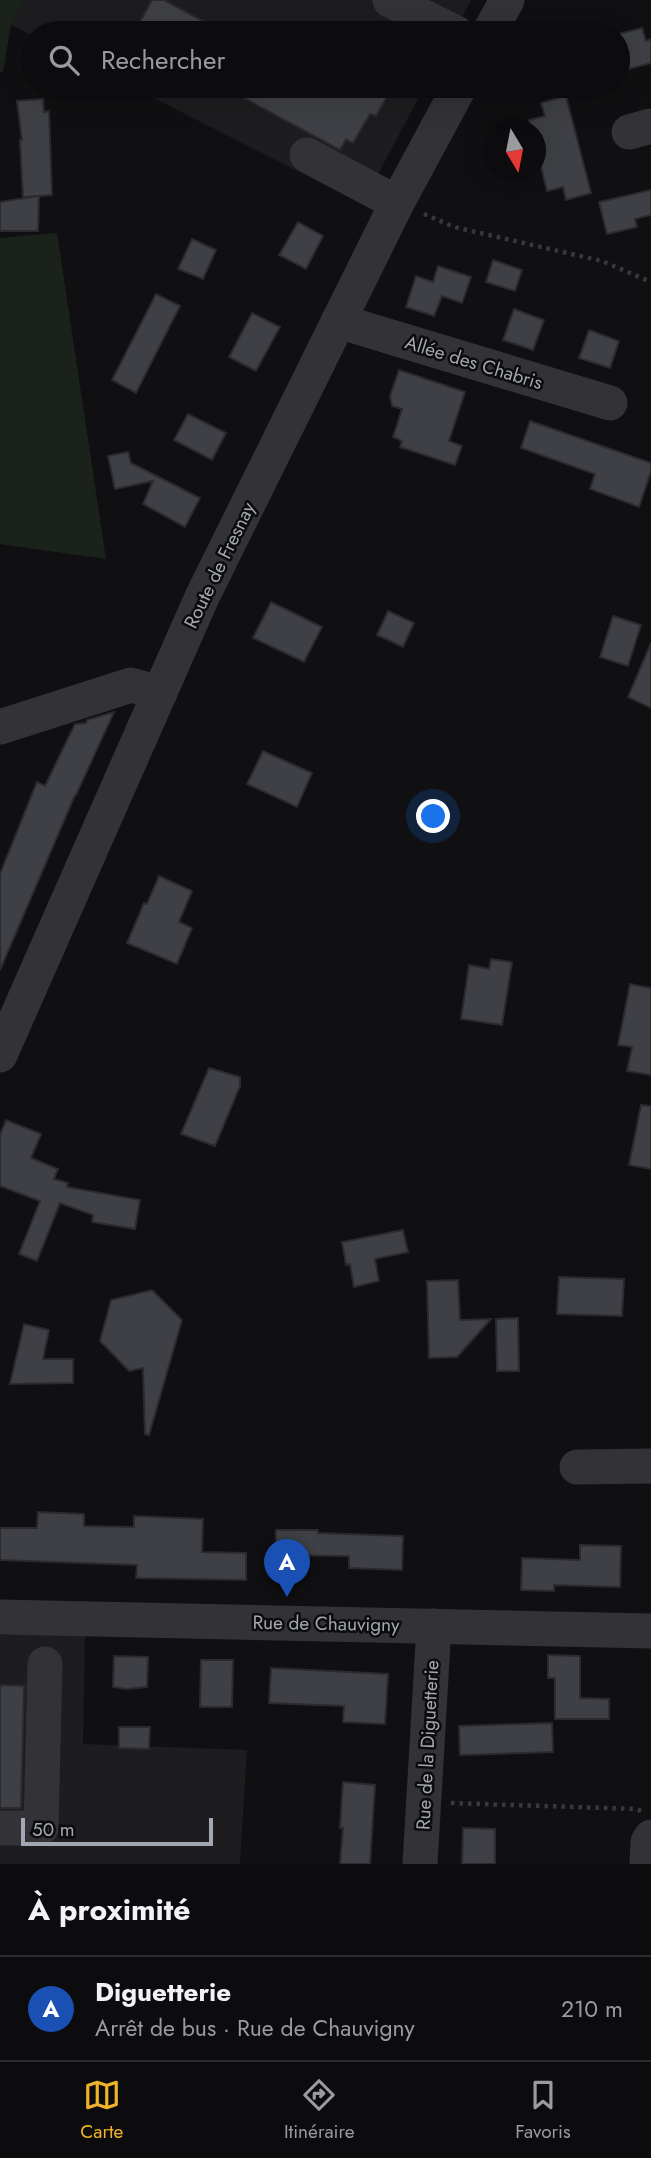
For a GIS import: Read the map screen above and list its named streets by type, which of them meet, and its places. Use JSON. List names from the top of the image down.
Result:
{
  "streets": {
    "street": [
      "Allée des Chabris",
      "Route de Fresnay",
      "Rue de Chauvigny",
      "Rue de la Diguetterie"
    ]
  },
  "crossings": [
    ["Allée des Chabris", "Route de Fresnay"],
    ["Rue de Chauvigny", "Rue de la Diguetterie"]
  ],
  "scale_bar": "50 m",
  "north": "bottom",
  "page": {
    "search": "Rechercher",
    "pins": "A",
    "scale": "50 m",
    "heading": "À proximité",
    "list": [
      {
        "mark": "A",
        "name": "Diguetterie",
        "note": "Arrêt de bus · Rue de Chauvigny",
        "value": "210 m"
      }
    ],
    "nav": ["Carte", "Itinéraire", "Favoris"]
  }
}
